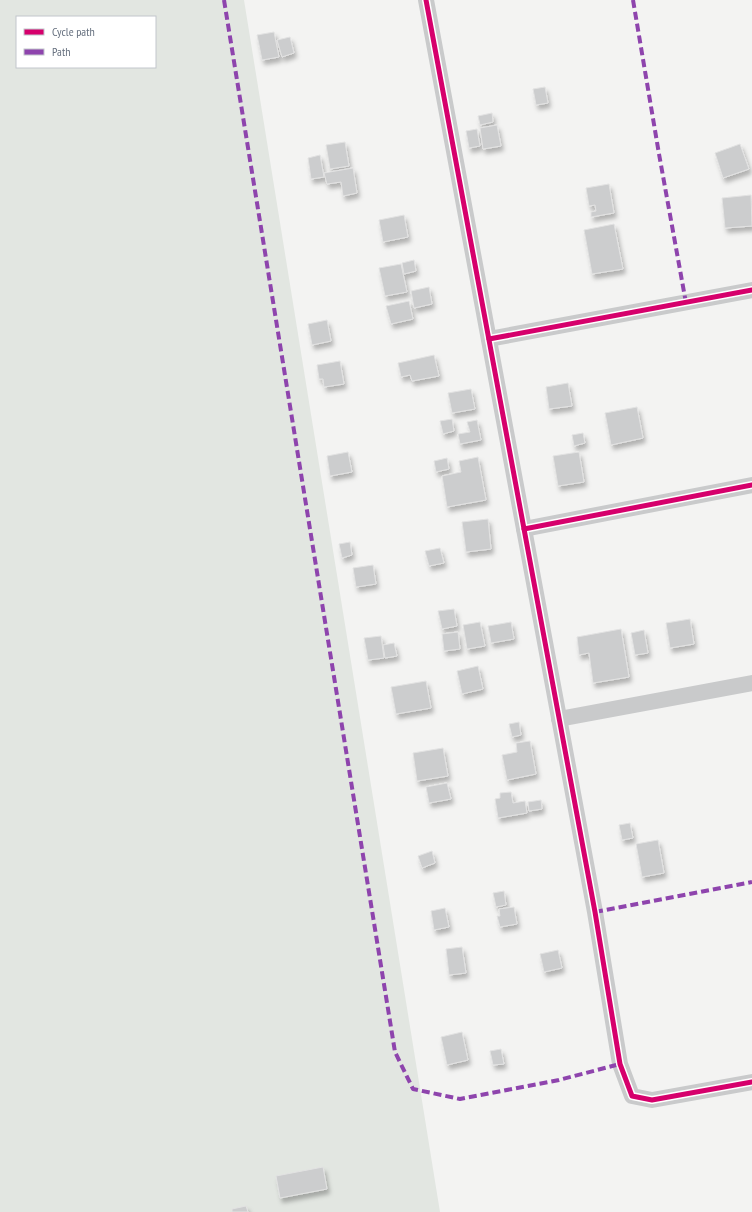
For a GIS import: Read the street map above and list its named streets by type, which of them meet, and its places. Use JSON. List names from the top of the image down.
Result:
{
  "legend": ["Cycle path", "Path"]
}
